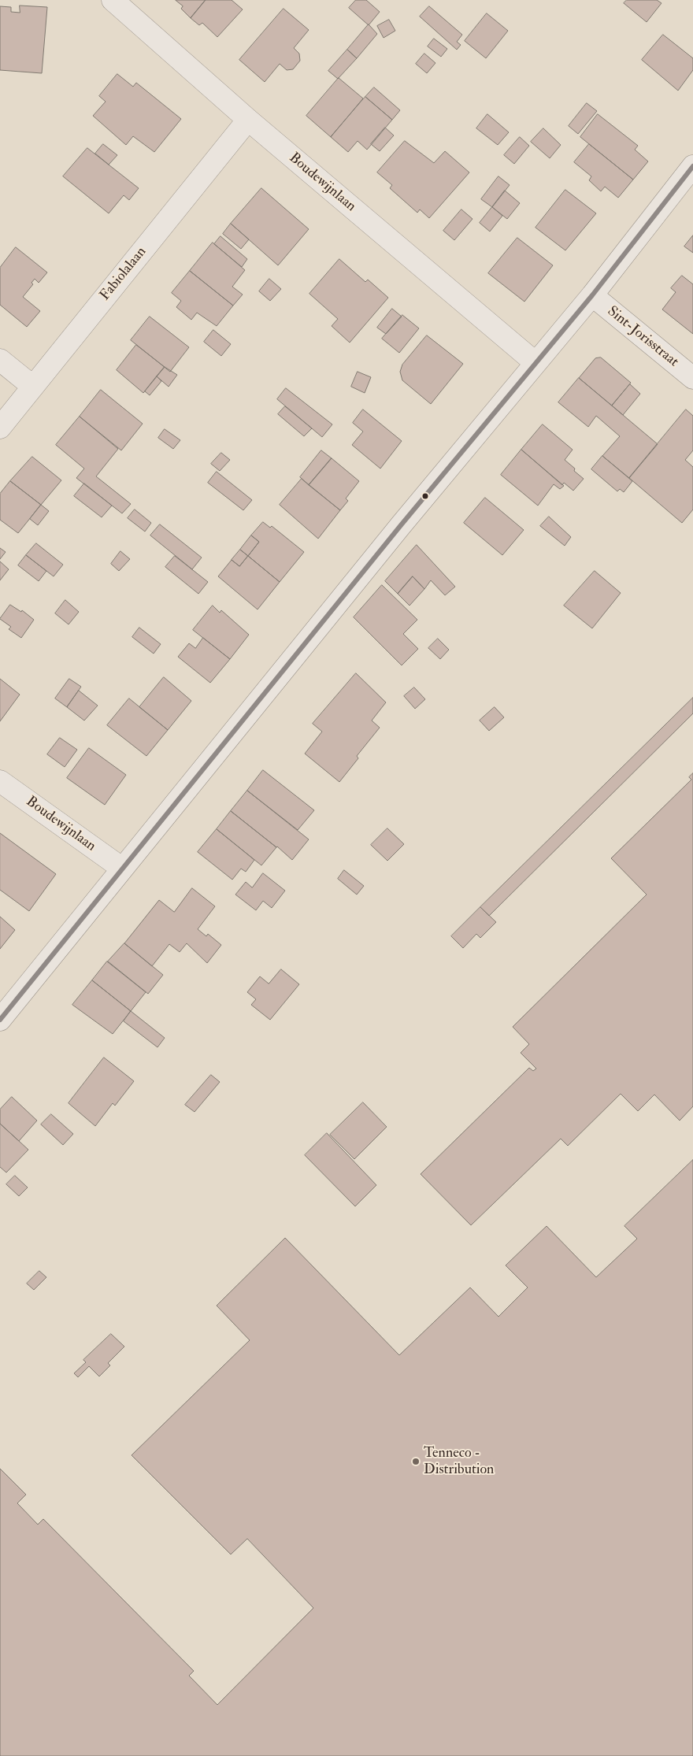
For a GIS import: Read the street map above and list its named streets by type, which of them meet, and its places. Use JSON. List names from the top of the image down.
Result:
{
  "streets": {
    "street": ["Boudewijnlaan", "Fabiolalaan", "Sint-Jorisstraat"]
  },
  "crossings": [
    ["Boudewijnlaan", "Fabiolalaan"]
  ],
  "places": ["Tenneco - Distribution"]
}
